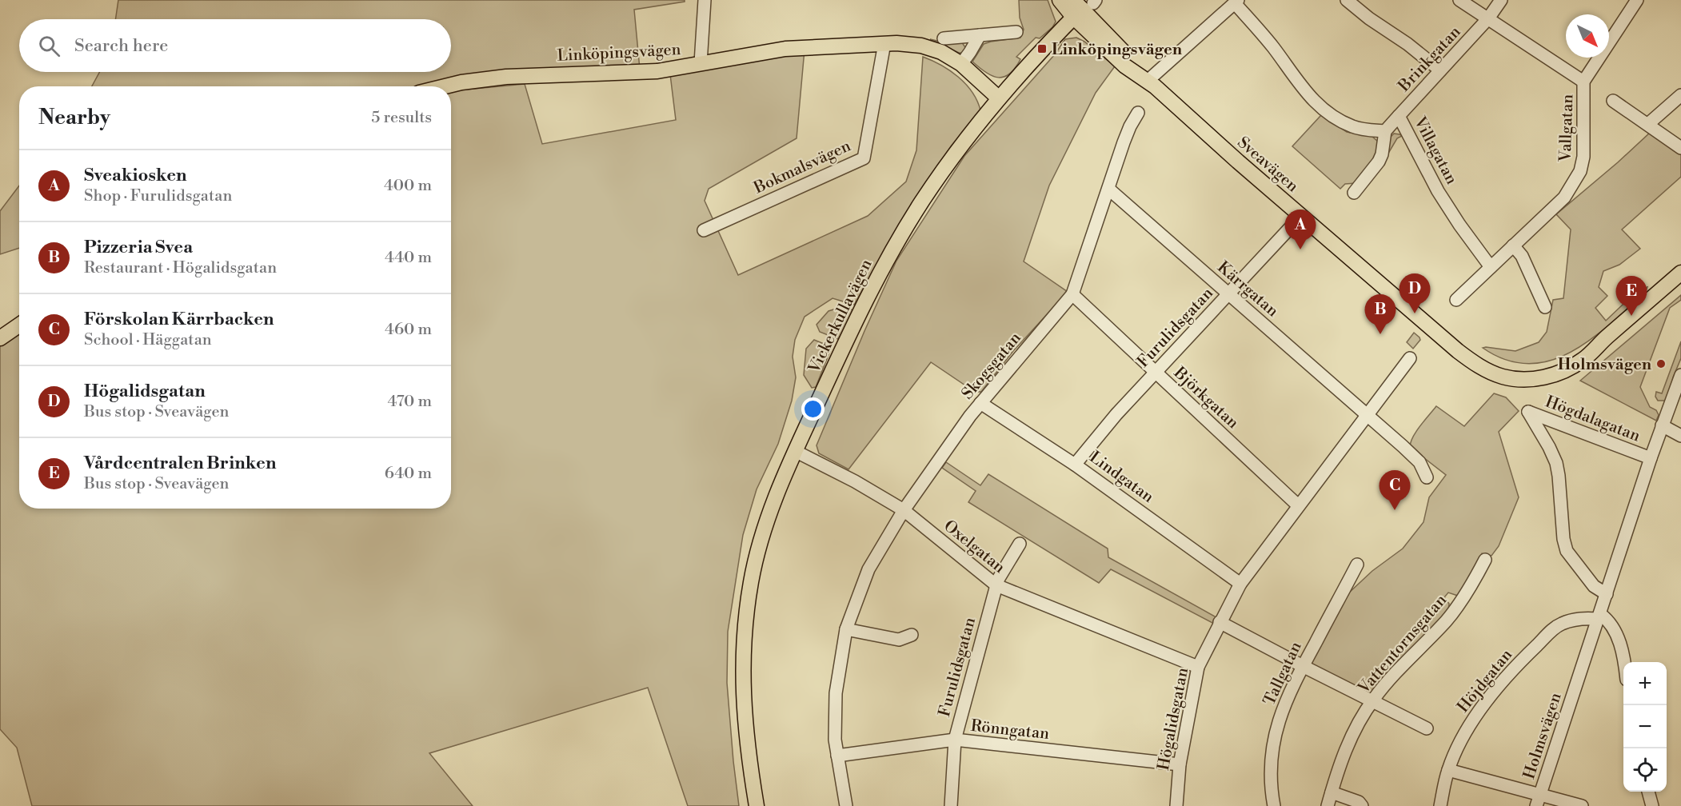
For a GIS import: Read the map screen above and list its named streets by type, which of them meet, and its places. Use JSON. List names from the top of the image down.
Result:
{
  "streets": {
    "main road": ["Linköpingsvägen", "Sveavägen", "Vickerkullavägen"],
    "street": [
      "Brinkgatan",
      "Vallgatan",
      "Villagatan",
      "Bokmalsvägen",
      "Kärrgatan",
      "Furulidsgatan",
      "Skogsgatan",
      "Björkgatan",
      "Högdalagatan",
      "Lindgatan",
      "Oxelgatan",
      "Vattentornsgatan",
      "Tallgatan",
      "Höjdgatan",
      "Högalidsgatan",
      "Rönngatan",
      "Holmsvägen"
    ]
  },
  "crossings": [
    ["Linköpingsvägen", "Bokmalsvägen"],
    ["Linköpingsvägen", "Vickerkullavägen"],
    ["Brinkgatan", "Villagatan"],
    ["Sveavägen", "Vickerkullavägen"],
    ["Sveavägen", "Furulidsgatan"],
    ["Kärrgatan", "Furulidsgatan"],
    ["Kärrgatan", "Skogsgatan"],
    ["Kärrgatan", "Högalidsgatan"],
    ["Vickerkullavägen", "Oxelgatan"],
    ["Furulidsgatan", "Björkgatan"],
    ["Furulidsgatan", "Lindgatan"],
    ["Furulidsgatan", "Oxelgatan"],
    ["Furulidsgatan", "Rönngatan"],
    ["Skogsgatan", "Björkgatan"],
    ["Skogsgatan", "Lindgatan"],
    ["Skogsgatan", "Oxelgatan"],
    ["Skogsgatan", "Rönngatan"],
    ["Björkgatan", "Högalidsgatan"],
    ["Högdalagatan", "Holmsvägen"],
    ["Lindgatan", "Högalidsgatan"],
    ["Oxelgatan", "Högalidsgatan"],
    ["Höjdgatan", "Holmsvägen"],
    ["Högalidsgatan", "Rönngatan"]
  ],
  "places": {
    "transit": ["Linköpingsvägen"],
    "other": ["Holmsvägen"]
  },
  "north": "bottom right",
  "page": {
    "search": "Search here",
    "heading": ["Nearby", "5 results"],
    "list": [
      {
        "mark": "A",
        "name": "Sveakiosken",
        "note": "Shop · Furulidsgatan",
        "value": "400 m"
      },
      {
        "mark": "B",
        "name": "Pizzeria Svea",
        "note": "Restaurant · Högalidsgatan",
        "value": "440 m"
      },
      {
        "mark": "C",
        "name": "Förskolan Kärrbacken",
        "note": "School · Häggatan",
        "value": "460 m"
      },
      {
        "mark": "D",
        "name": "Högalidsgatan",
        "note": "Bus stop · Sveavägen",
        "value": "470 m"
      },
      {
        "mark": "E",
        "name": "Vårdcentralen Brinken",
        "note": "Bus stop · Sveavägen",
        "value": "640 m"
      }
    ],
    "pins": [
      "A",
      "D",
      "E",
      "B",
      "C"
    ],
    "map_buttons": ["+", "−"]
  }
}
